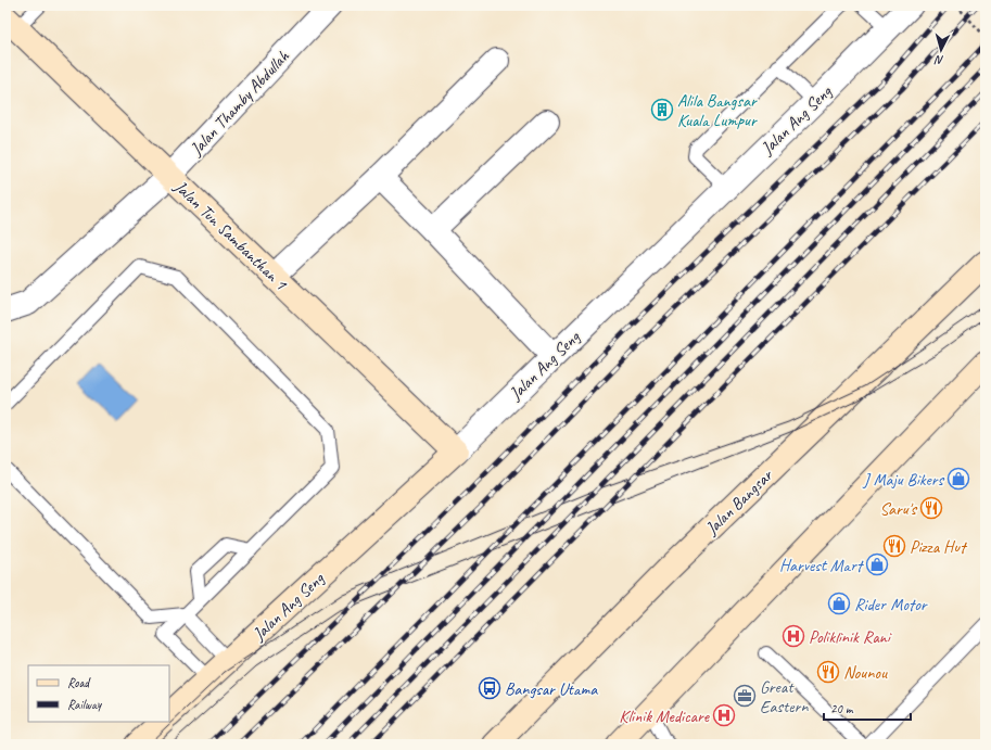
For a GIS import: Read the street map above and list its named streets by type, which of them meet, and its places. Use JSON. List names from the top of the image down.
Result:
{
  "streets": {
    "main road": ["Jalan Ang Seng", "Jalan Tun Sambanthan 1", "Jalan Bangsar"],
    "street": ["Jalan Thamby Abdullah"]
  },
  "crossings": [
    ["Jalan Thamby Abdullah", "Jalan Tun Sambanthan 1"],
    ["Jalan Ang Seng", "Jalan Tun Sambanthan 1"]
  ],
  "places": {
    "building": ["Alila Bangsar Kuala Lumpur"],
    "shop": ["J Maju Bikers", "Harvest Mart", "Rider Motor"],
    "restaurant": ["Saru's", "Pizza Hut", "Nounou"],
    "hospital": ["Poliklinik Rani", "Klinik Medicare"],
    "bus stop": ["Bangsar Utama"],
    "office": ["Great Eastern"]
  },
  "legend": ["Road", "Railway"],
  "scale_bar": "20 m",
  "north": "bottom"
}
